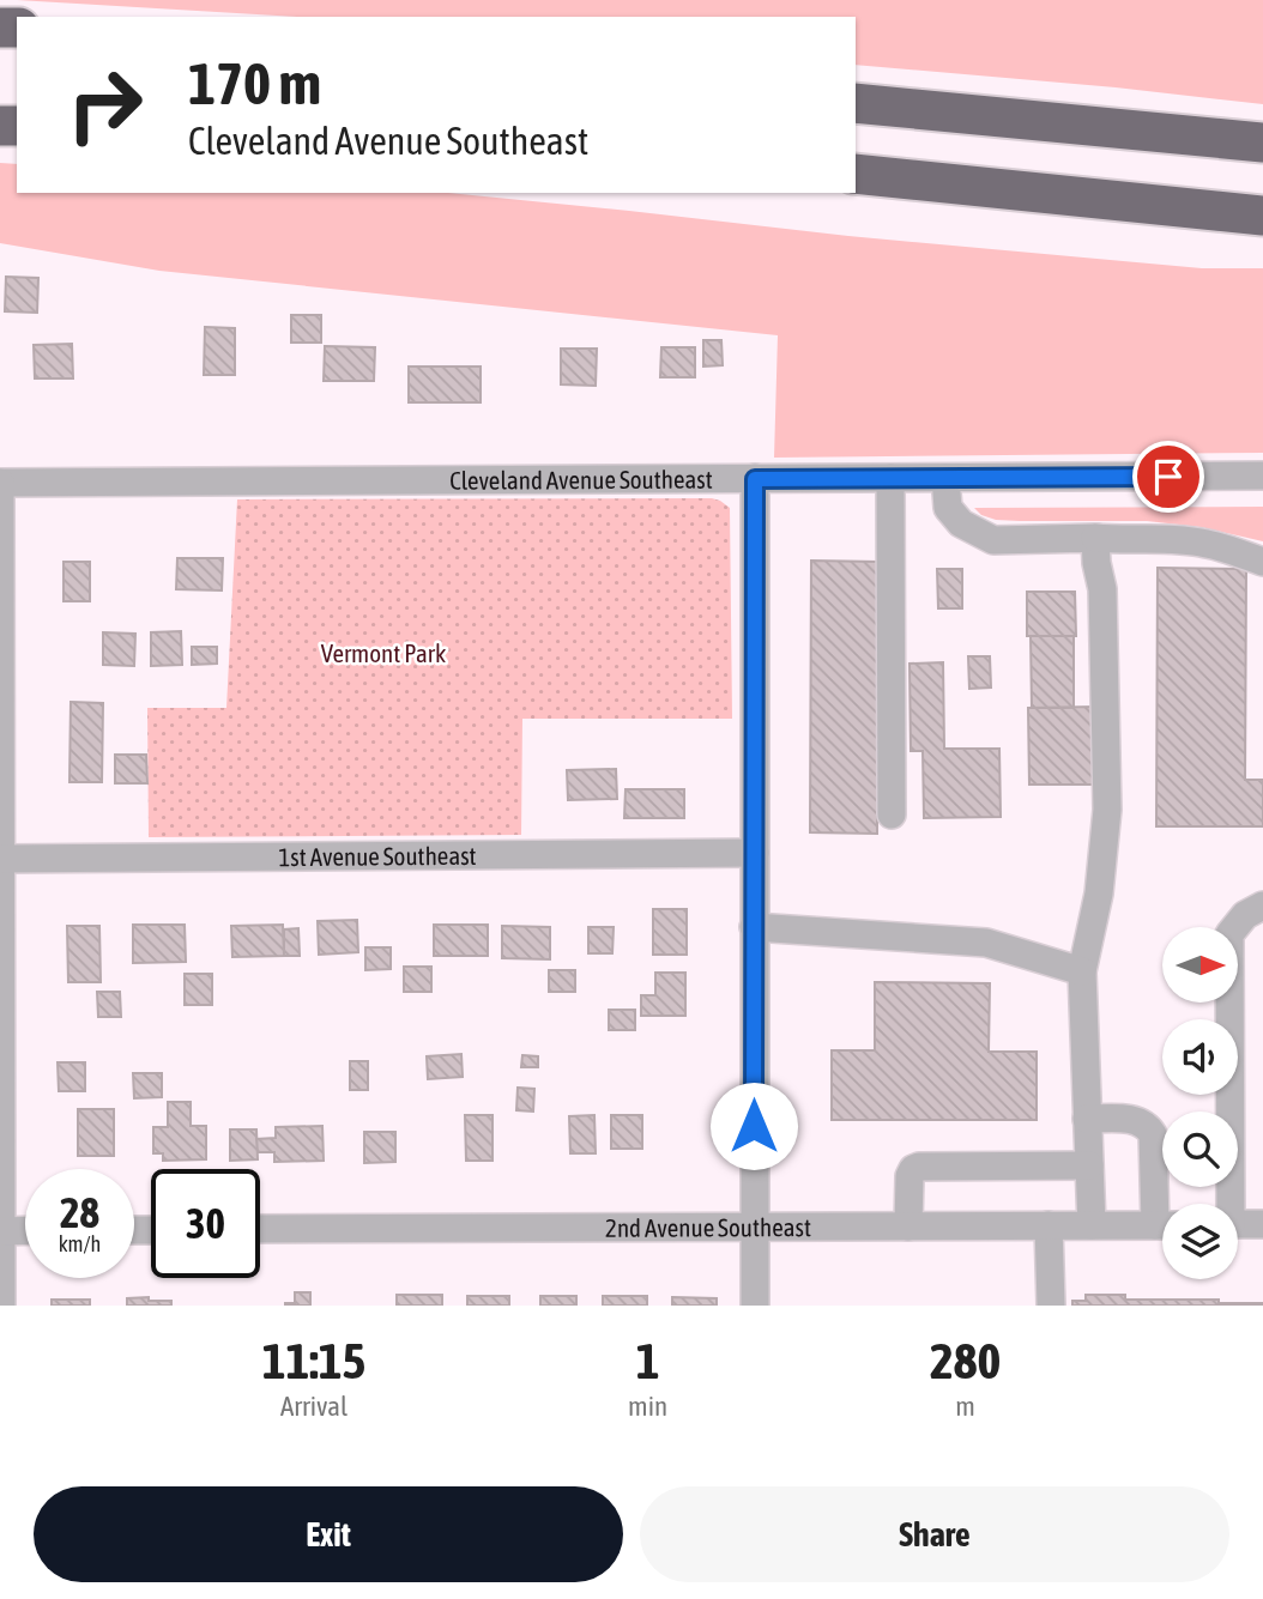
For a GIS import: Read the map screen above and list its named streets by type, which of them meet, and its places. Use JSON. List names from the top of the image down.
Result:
{
  "streets": {
    "street": ["Cleveland Avenue Southeast", "1st Avenue Southeast", "2nd Avenue Southeast"]
  },
  "parks": ["Vermont Park"],
  "north": "right",
  "page": {
    "turn": ["170 m", "Cleveland Avenue Southeast"],
    "speed": "28 km/h",
    "limit": "30",
    "eta": [
      "11:15",
      "Arrival",
      "1",
      "min",
      "280",
      "m"
    ],
    "buttons": ["Exit", "Share"]
  }
}
